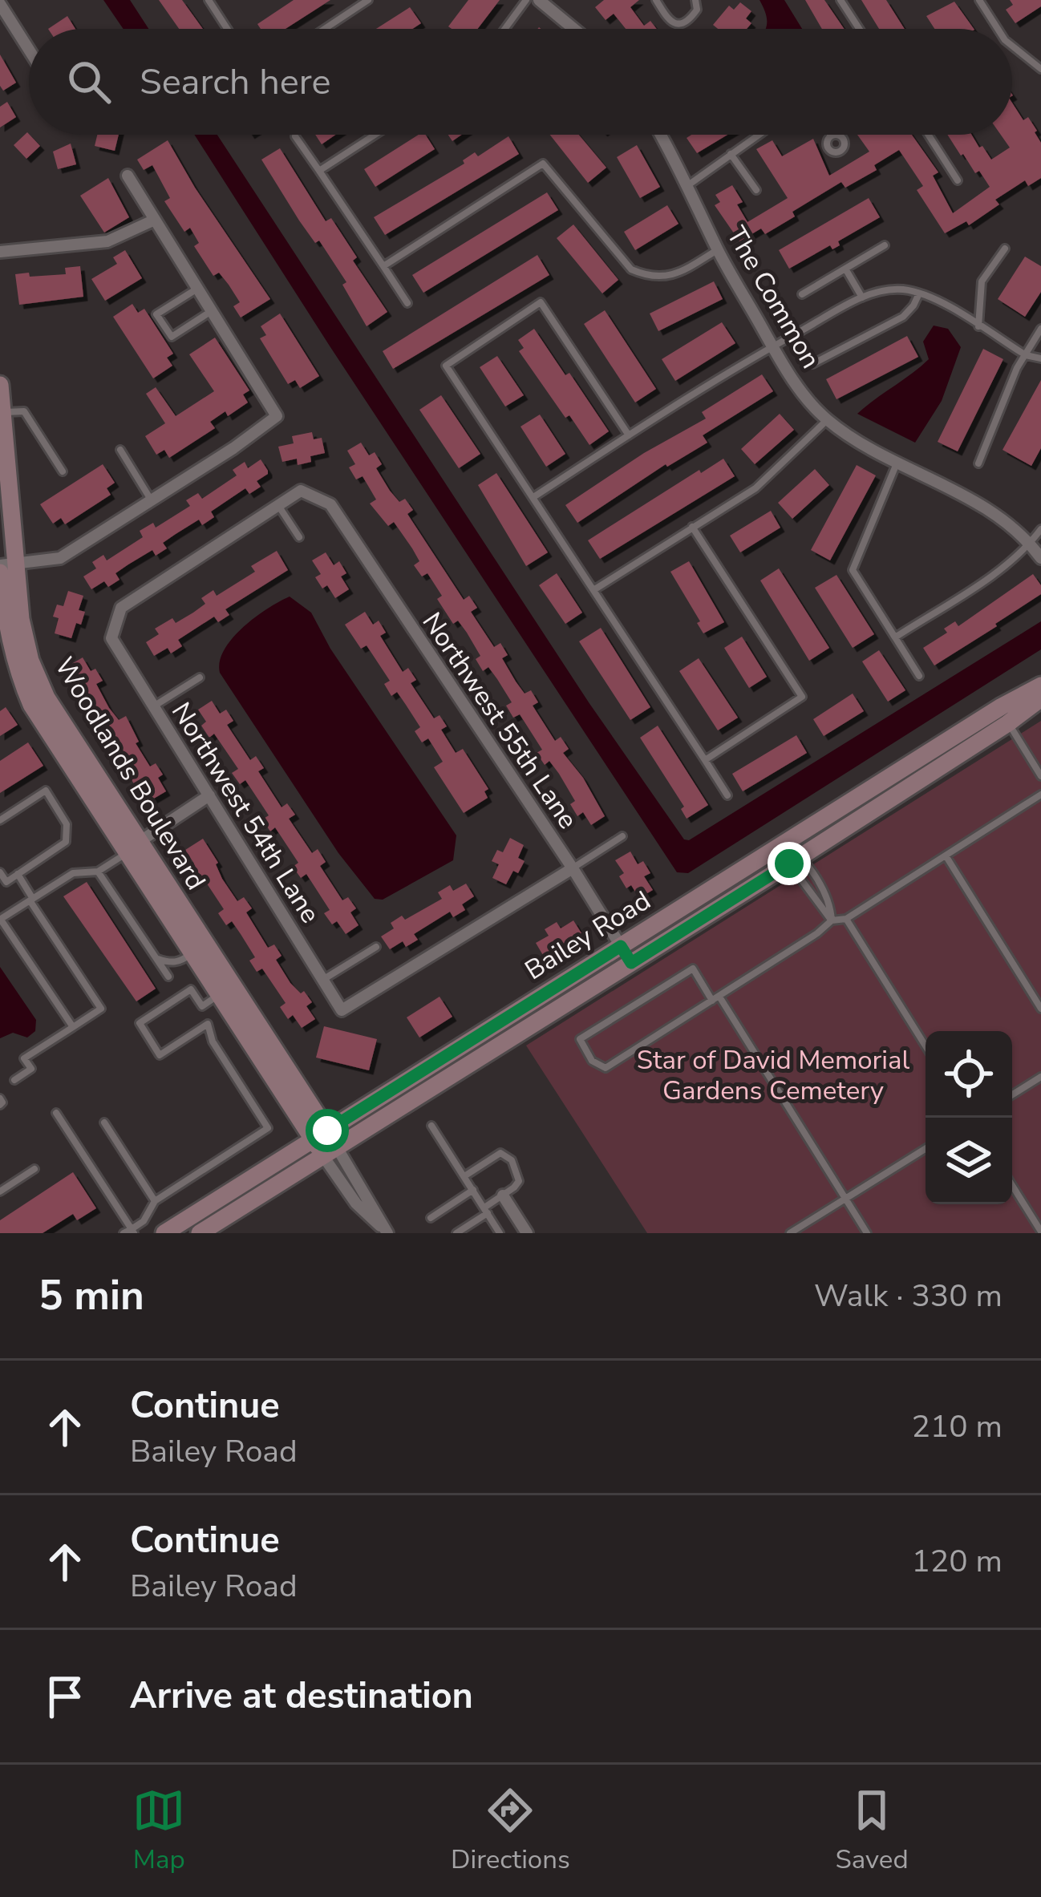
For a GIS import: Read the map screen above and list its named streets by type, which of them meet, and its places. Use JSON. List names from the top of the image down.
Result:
{
  "streets": {
    "street": [
      "The Common",
      "Northwest 55th Lane",
      "Woodlands Boulevard",
      "Northwest 54th Lane",
      "Bailey Road"
    ]
  },
  "crossings": [
    ["Northwest 55th Lane", "Northwest 54th Lane"],
    ["Northwest 55th Lane", "Bailey Road"],
    ["Woodlands Boulevard", "Bailey Road"]
  ],
  "parks": ["Star of David Memorial Gardens Cemetery"],
  "page": {
    "search": "Search here",
    "heading": ["5 min", "Walk · 330 m"],
    "list": [
      ["Continue", "Bailey Road", "210 m"],
      ["Continue", "Bailey Road", "120 m"],
      "Arrive at destination"
    ],
    "nav": ["Map", "Directions", "Saved"]
  }
}
